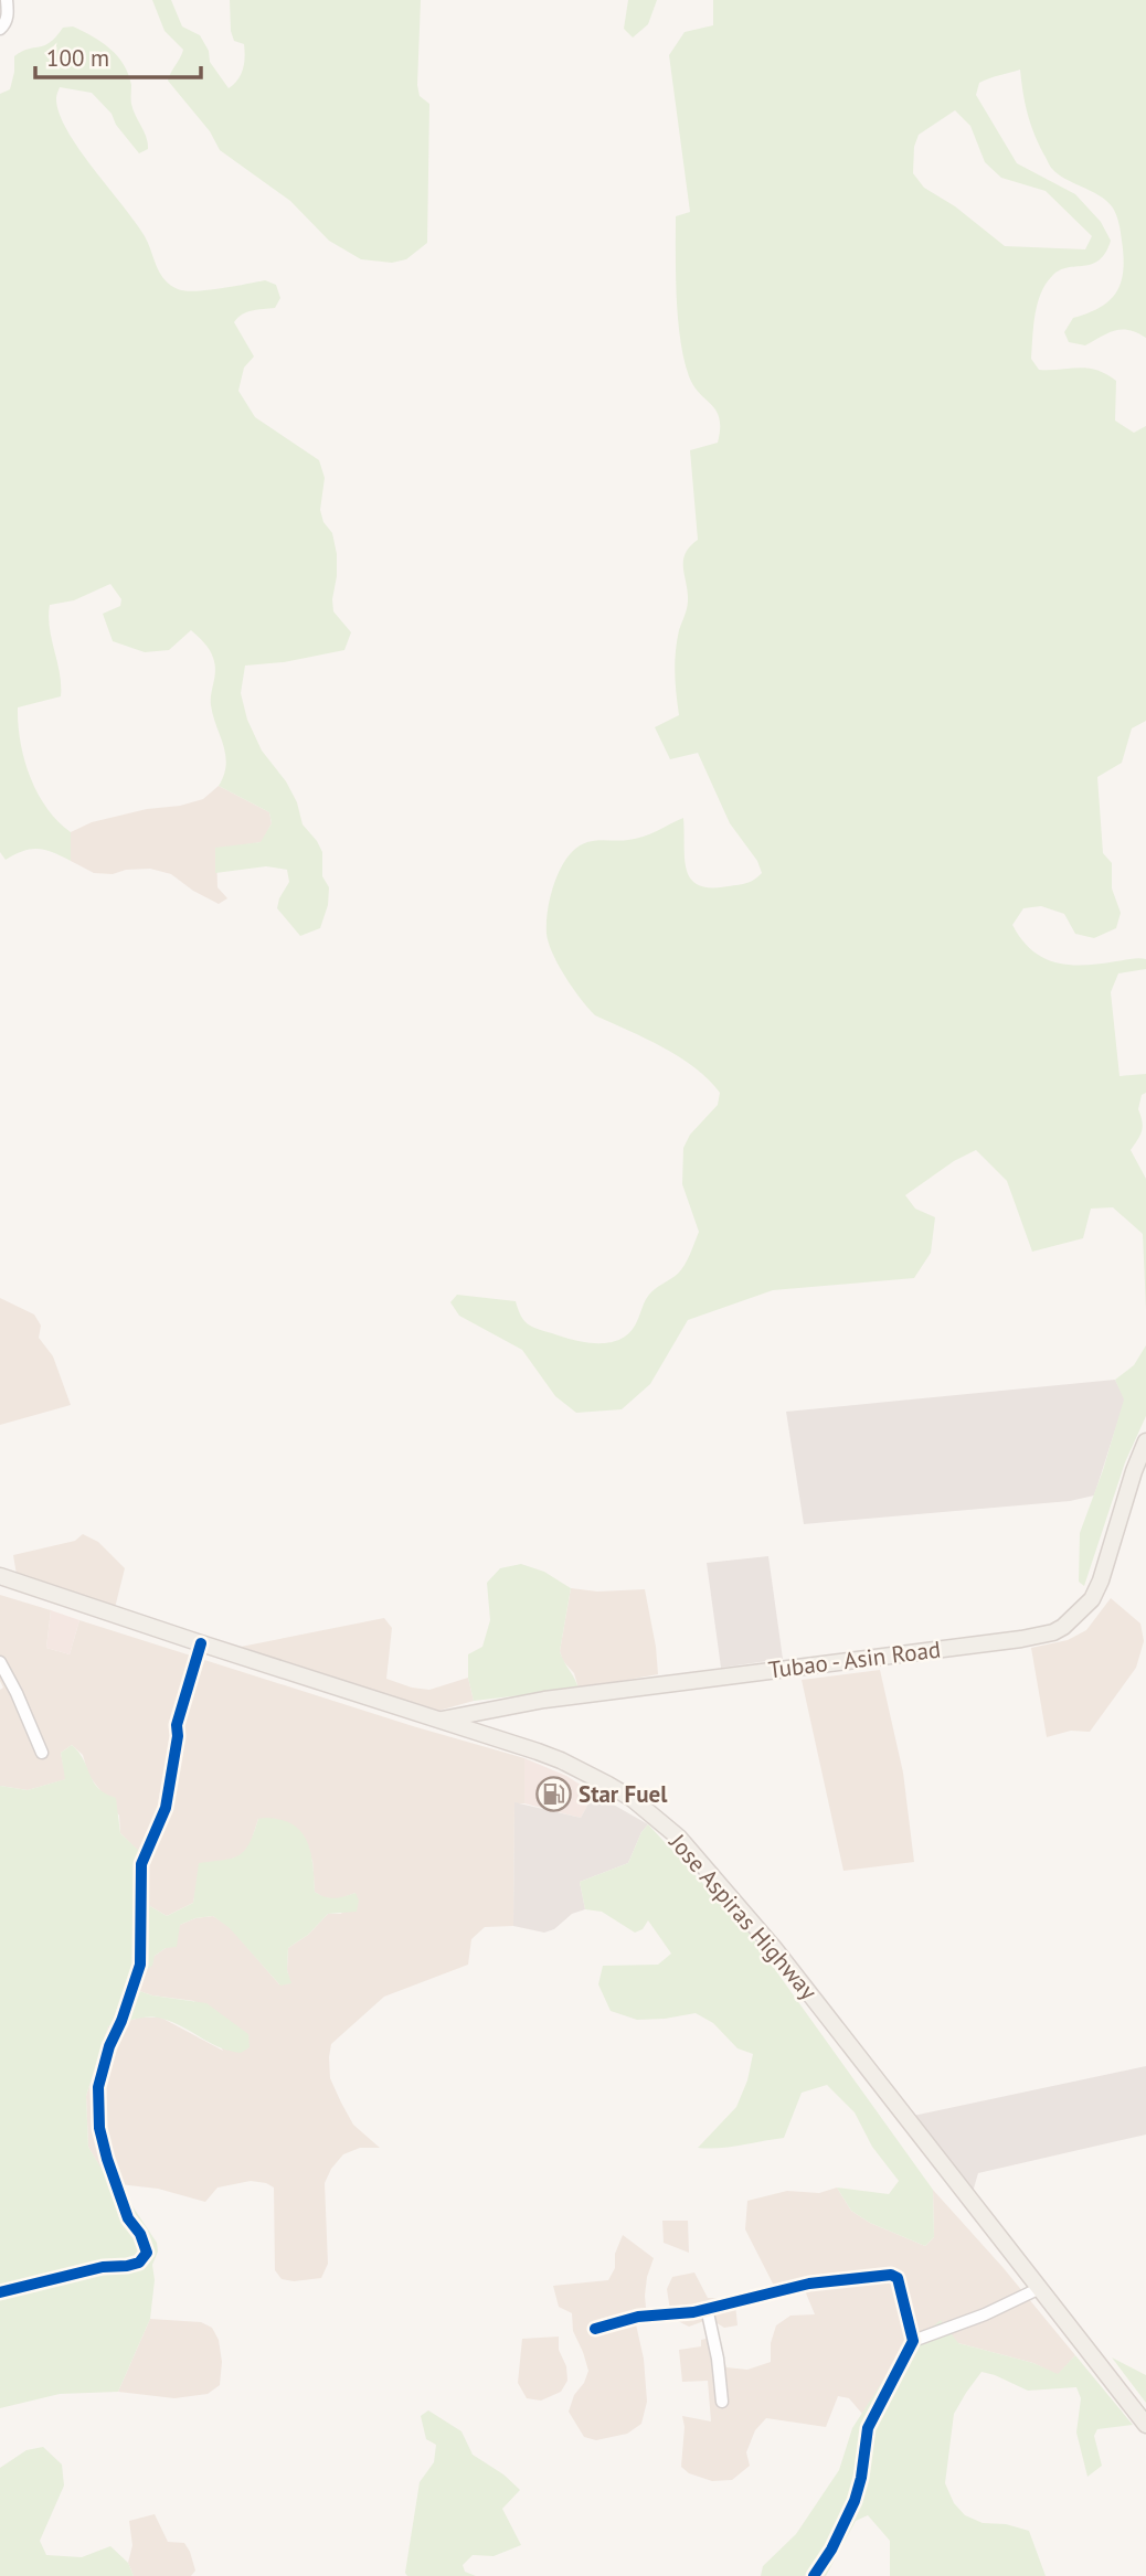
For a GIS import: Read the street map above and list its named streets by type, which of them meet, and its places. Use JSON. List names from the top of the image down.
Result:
{
  "streets": {
    "main road": ["Tubao - Asin Road", "Jose Aspiras Highway"]
  },
  "crossings": [
    ["Tubao - Asin Road", "Jose Aspiras Highway"]
  ],
  "places": {
    "fuel station": ["Star Fuel"]
  },
  "scale_bar": "100 m"
}
